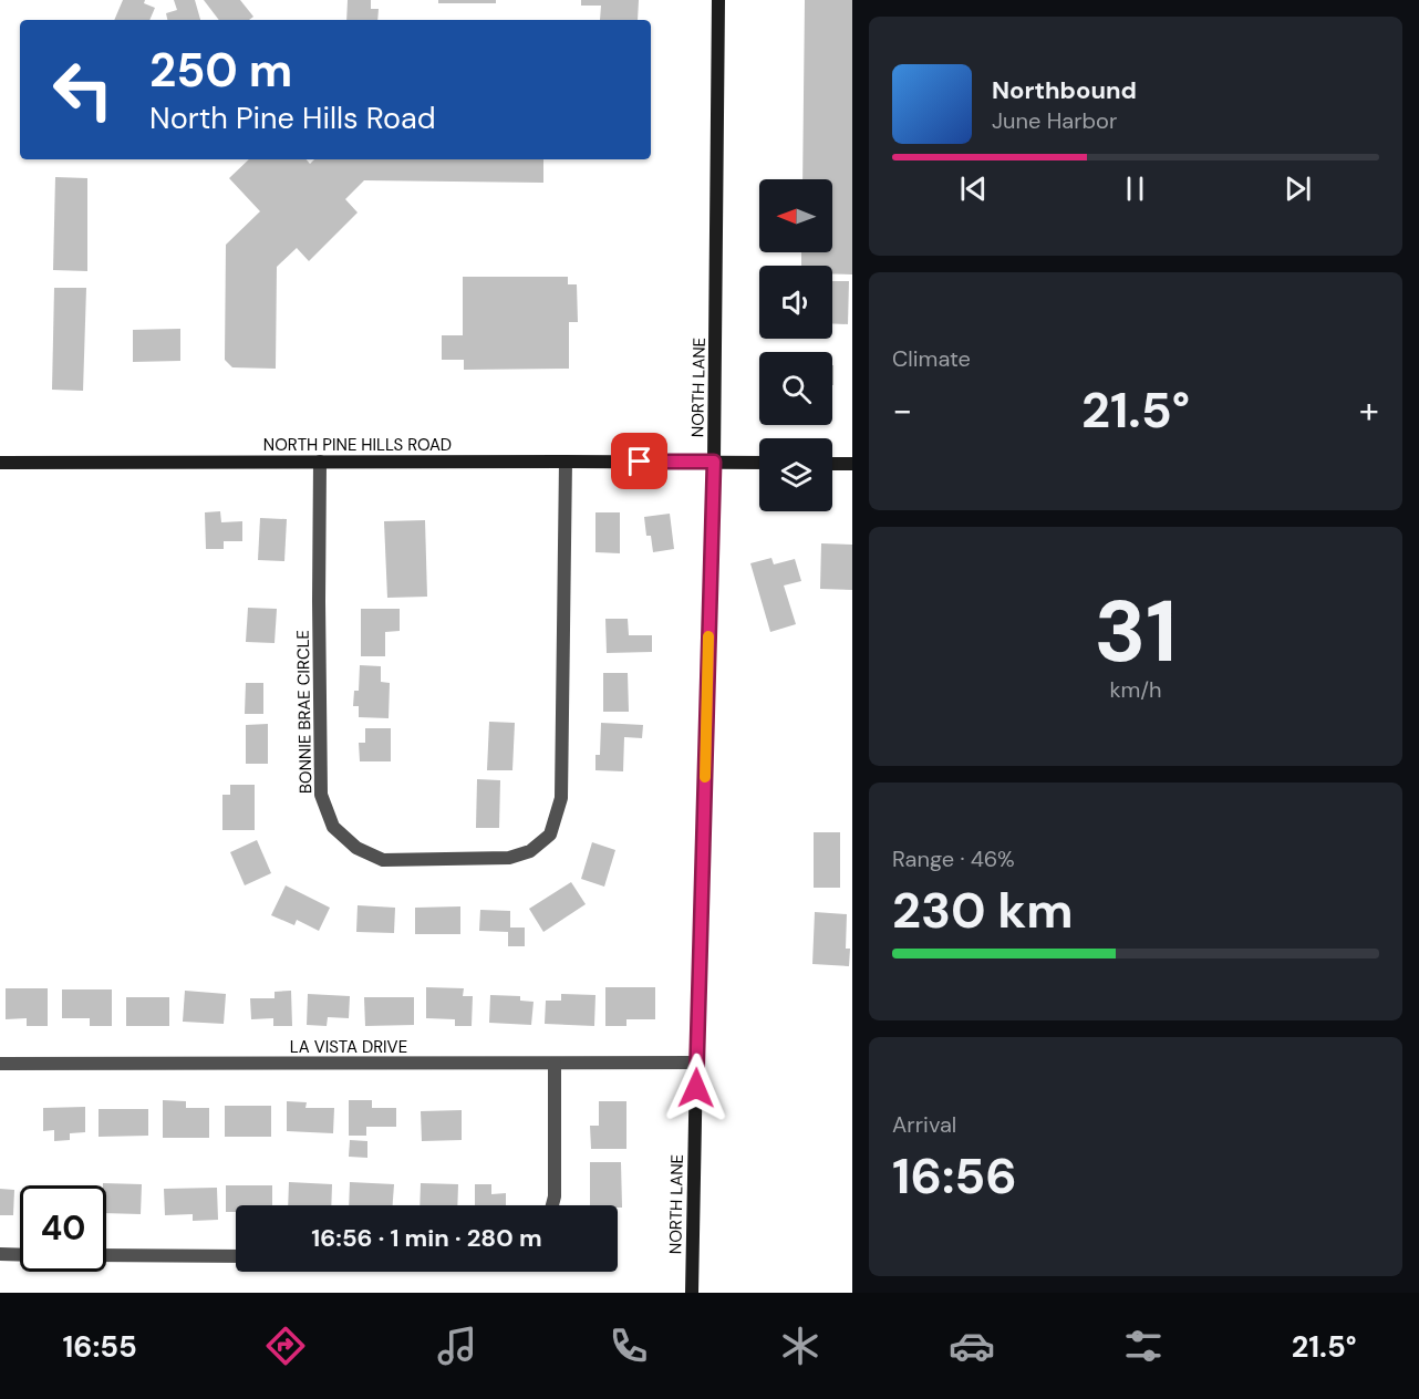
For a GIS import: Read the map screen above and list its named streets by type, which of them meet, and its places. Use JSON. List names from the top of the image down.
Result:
{
  "streets": {
    "street": [
      "NORTH LANE",
      "NORTH PINE HILLS ROAD",
      "BONNIE BRAE CIRCLE",
      "LA VISTA DRIVE"
    ]
  },
  "crossings": [
    ["NORTH LANE", "NORTH PINE HILLS ROAD"],
    ["NORTH LANE", "LA VISTA DRIVE"],
    ["NORTH PINE HILLS ROAD", "BONNIE BRAE CIRCLE"]
  ],
  "north": "left",
  "page": {
    "turn": ["250 m", "North Pine Hills Road"],
    "song": ["Northbound", "June Harbor"],
    "tile": [
      "Climate",
      ["31", "km/h"],
      ["Range · 46%", "230 km"],
      ["Arrival", "16:56"]
    ],
    "heat": ["−", "21.5°", "+"],
    "limit": "40",
    "trip": "16:56 · 1 min · 280 m",
    "tabs": ["16:55", "21.5°"]
  }
}
